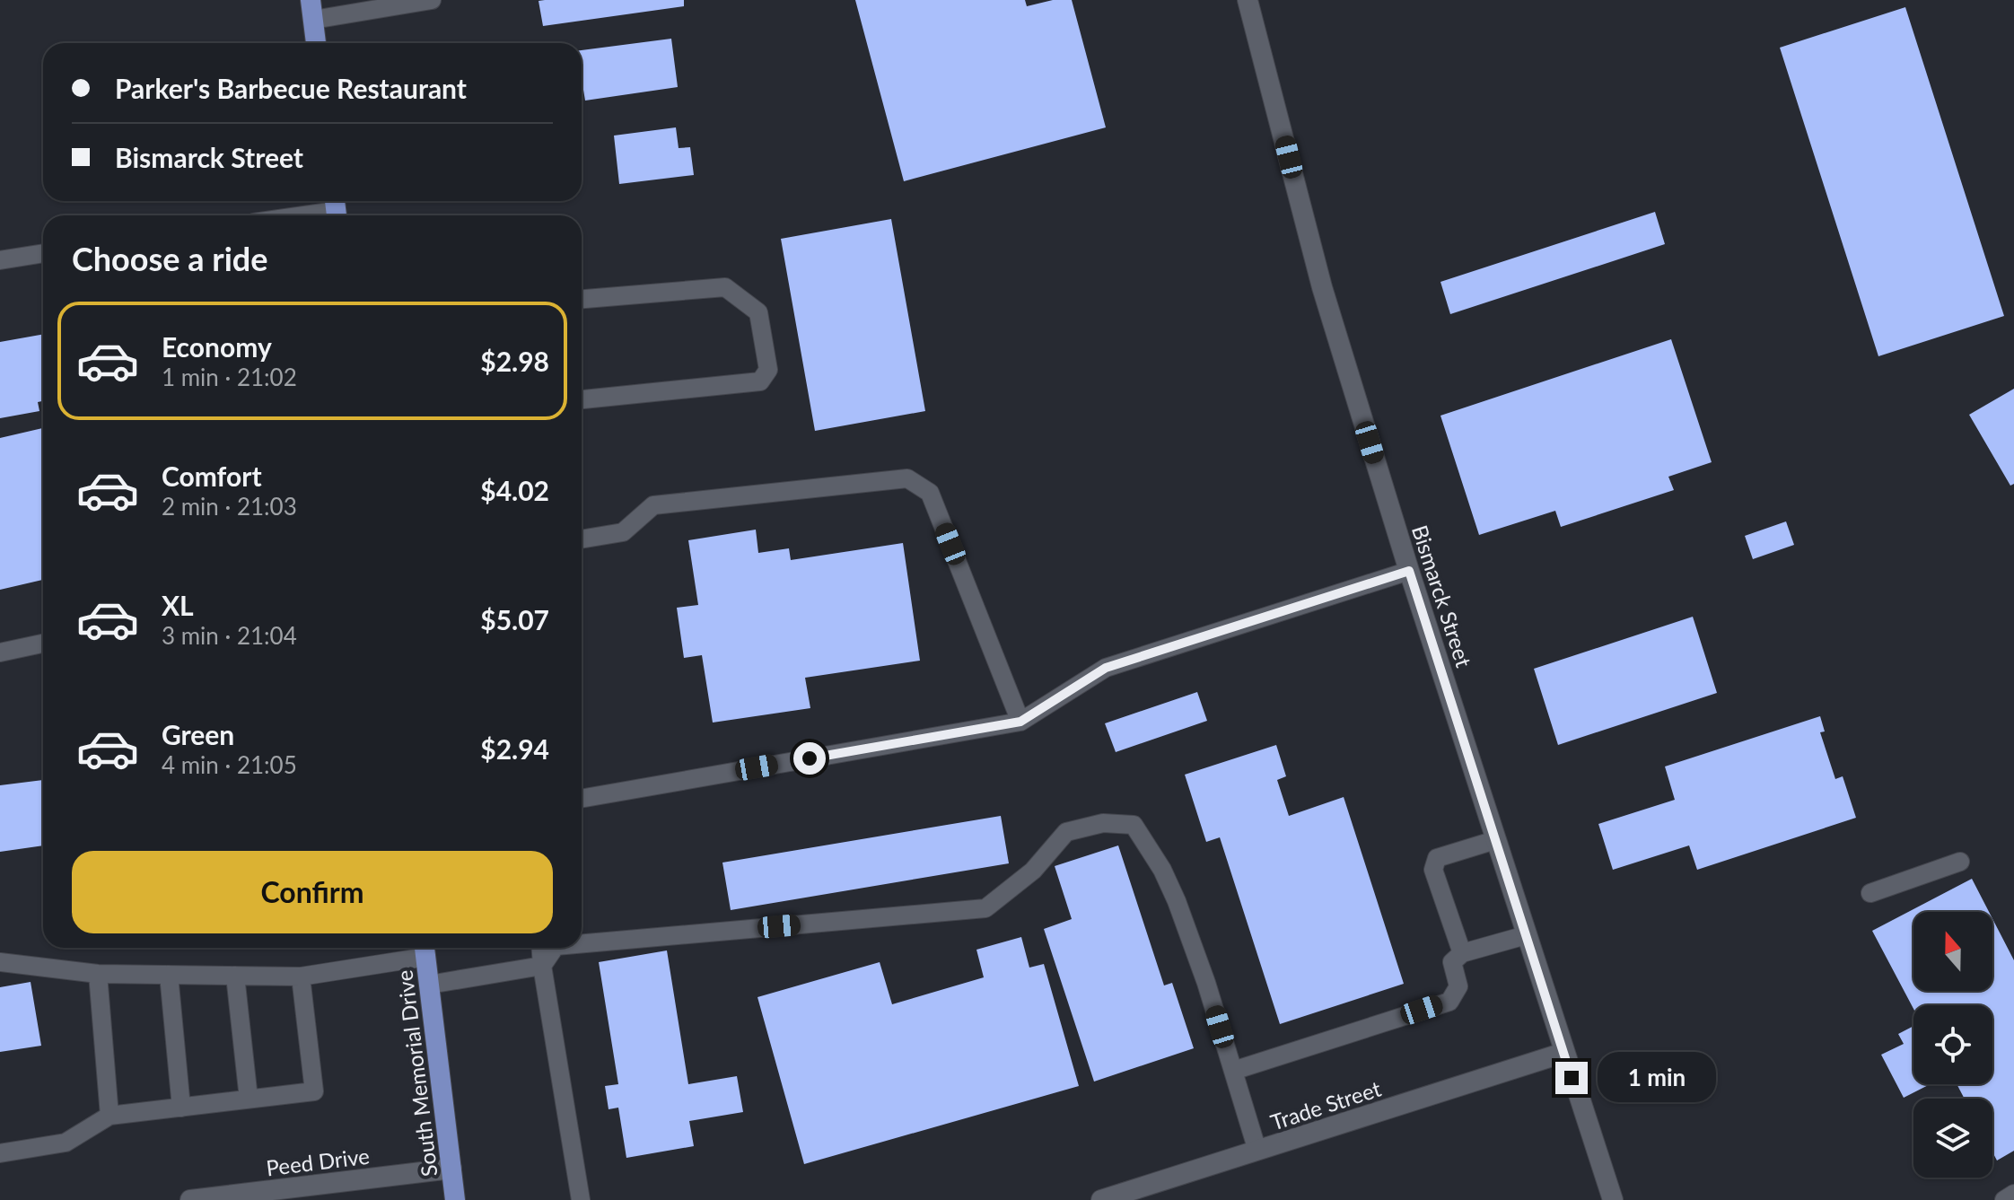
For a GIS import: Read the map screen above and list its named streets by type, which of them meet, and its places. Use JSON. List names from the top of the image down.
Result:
{
  "streets": {
    "main road": ["South Memorial Drive"],
    "street": ["Bismarck Street", "Trade Street", "Peed Drive"]
  },
  "crossings": [
    ["Bismarck Street", "Trade Street"],
    ["South Memorial Drive", "Peed Drive"]
  ],
  "north": "top",
  "page": {
    "banner": ["Parker's Barbecue Restaurant", "Bismarck Street"],
    "heading": "Choose a ride",
    "list": [
      {
        "name": "Economy",
        "note": "1 min · 21:02",
        "value": "$2.98"
      },
      {
        "name": "Comfort",
        "note": "2 min · 21:03",
        "value": "$4.02"
      },
      {
        "name": "XL",
        "note": "3 min · 21:04",
        "value": "$5.07"
      },
      {
        "name": "Green",
        "note": "4 min · 21:05",
        "value": "$2.94"
      }
    ],
    "buttons": "Confirm",
    "bubble": "1 min"
  }
}
